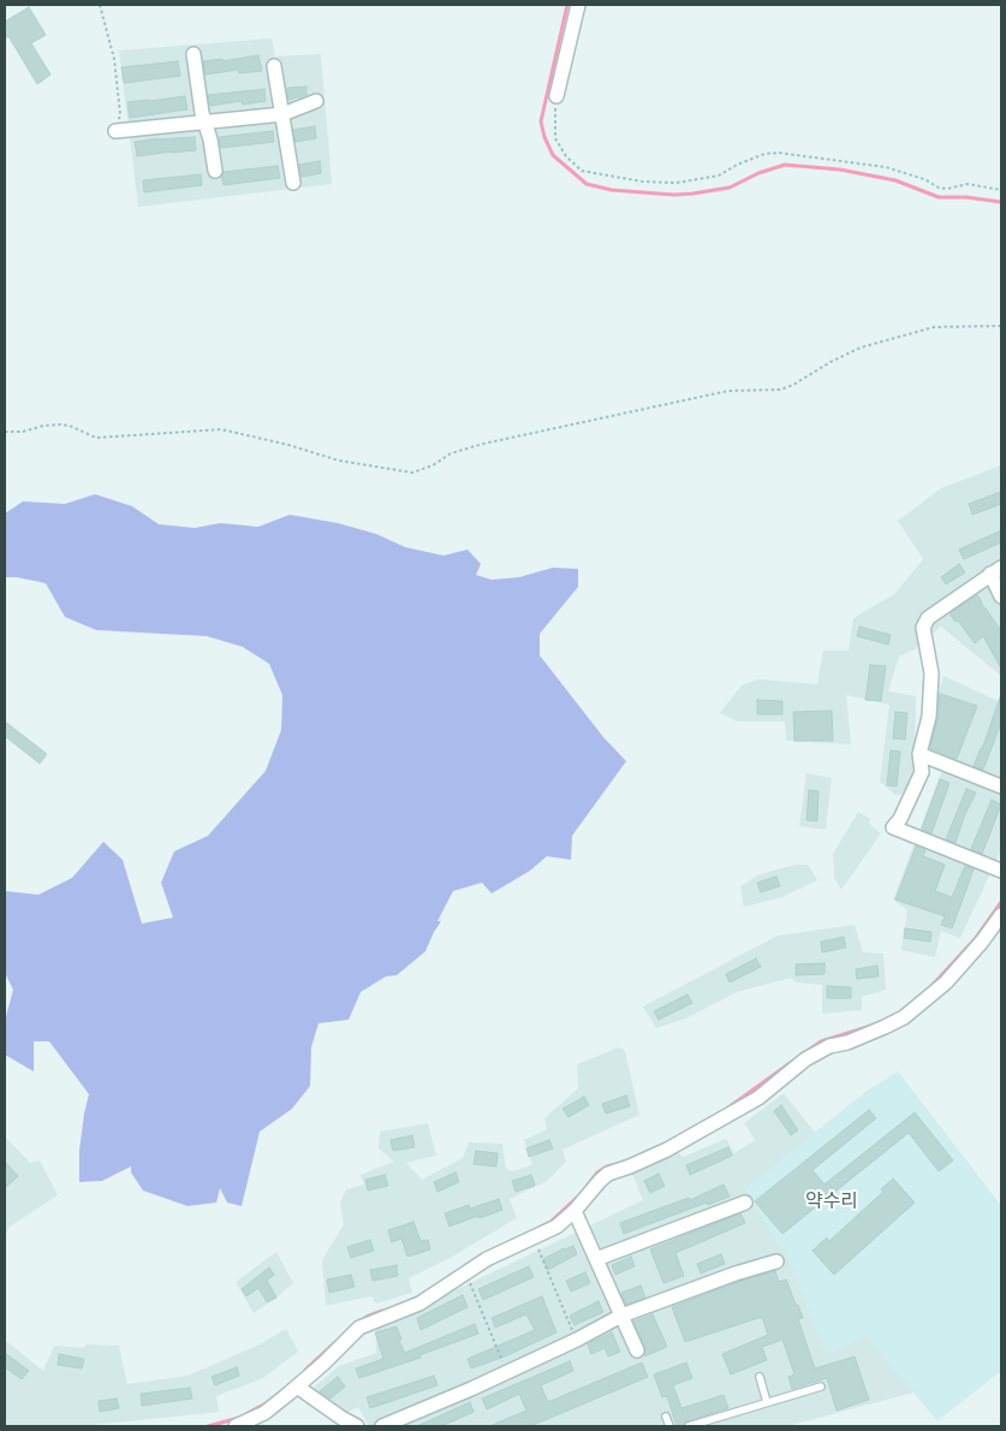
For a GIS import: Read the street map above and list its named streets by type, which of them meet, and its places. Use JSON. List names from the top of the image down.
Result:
{
  "districts": ["약수리"]
}
